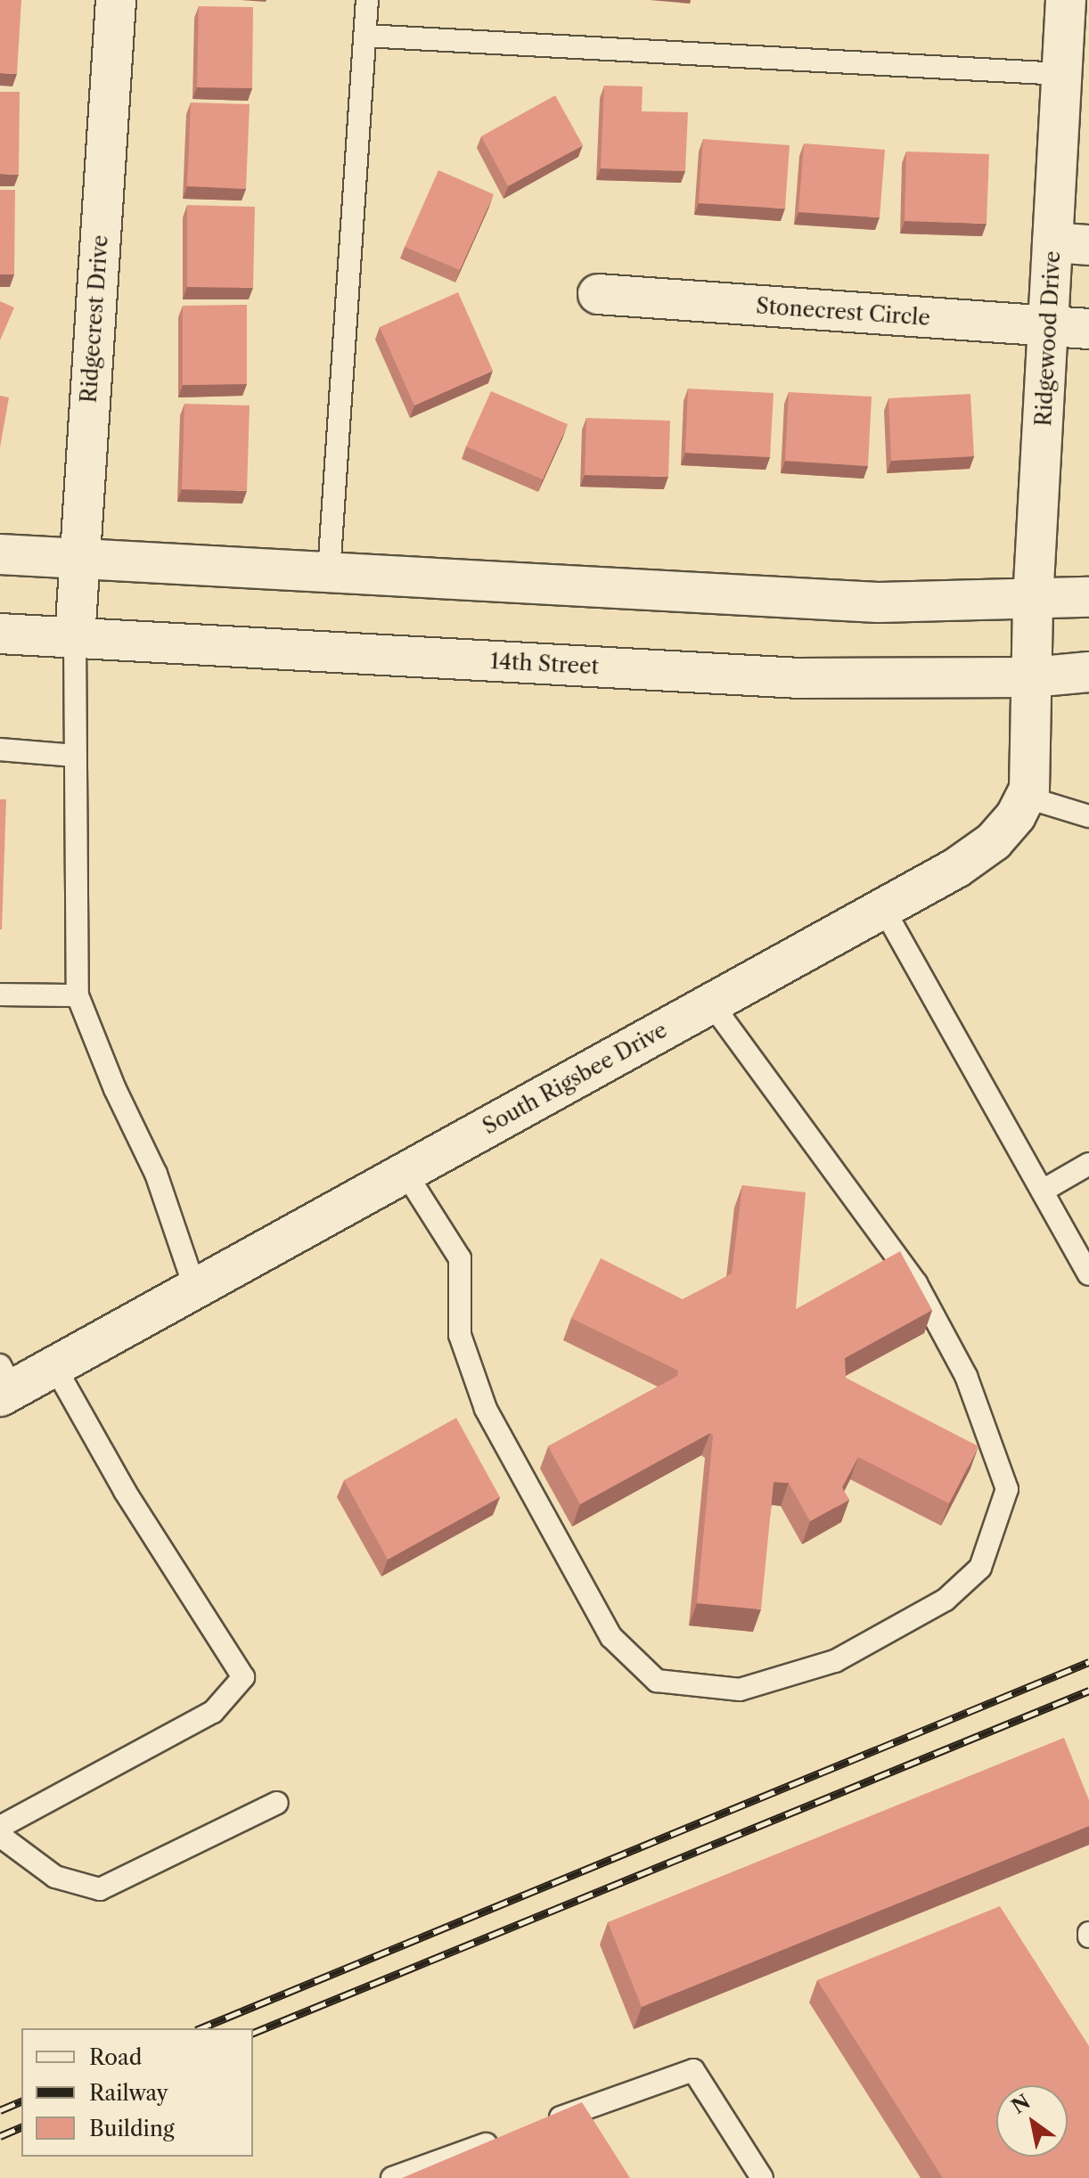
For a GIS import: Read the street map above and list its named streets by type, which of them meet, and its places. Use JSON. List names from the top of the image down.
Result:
{
  "streets": {
    "street": [
      "Stonecrest Circle",
      "Ridgecrest Drive",
      "Ridgewood Drive",
      "14th Street",
      "South Rigsbee Drive"
    ]
  },
  "crossings": [
    ["Stonecrest Circle", "Ridgewood Drive"],
    ["Ridgecrest Drive", "14th Street"],
    ["Ridgewood Drive", "14th Street"],
    ["Ridgewood Drive", "South Rigsbee Drive"],
    ["14th Street", "South Rigsbee Drive"]
  ],
  "legend": ["Road", "Railway", "Building"],
  "north": "top left"
}
